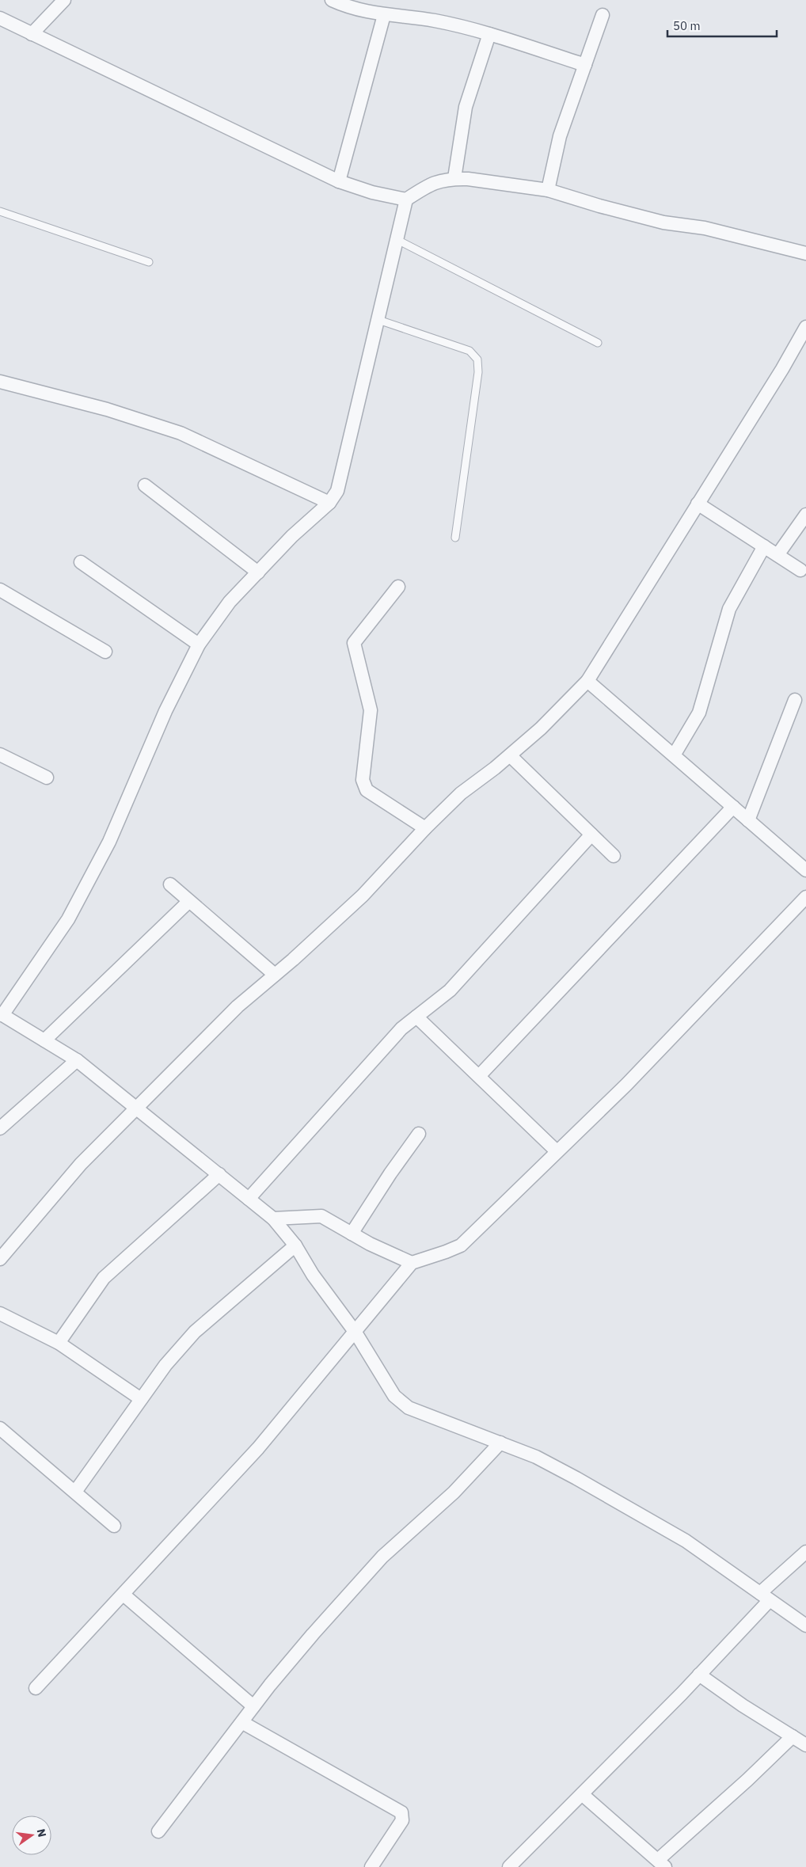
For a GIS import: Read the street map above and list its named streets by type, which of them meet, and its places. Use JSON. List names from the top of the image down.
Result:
{
  "scale_bar": "50 m",
  "north": "right"
}
